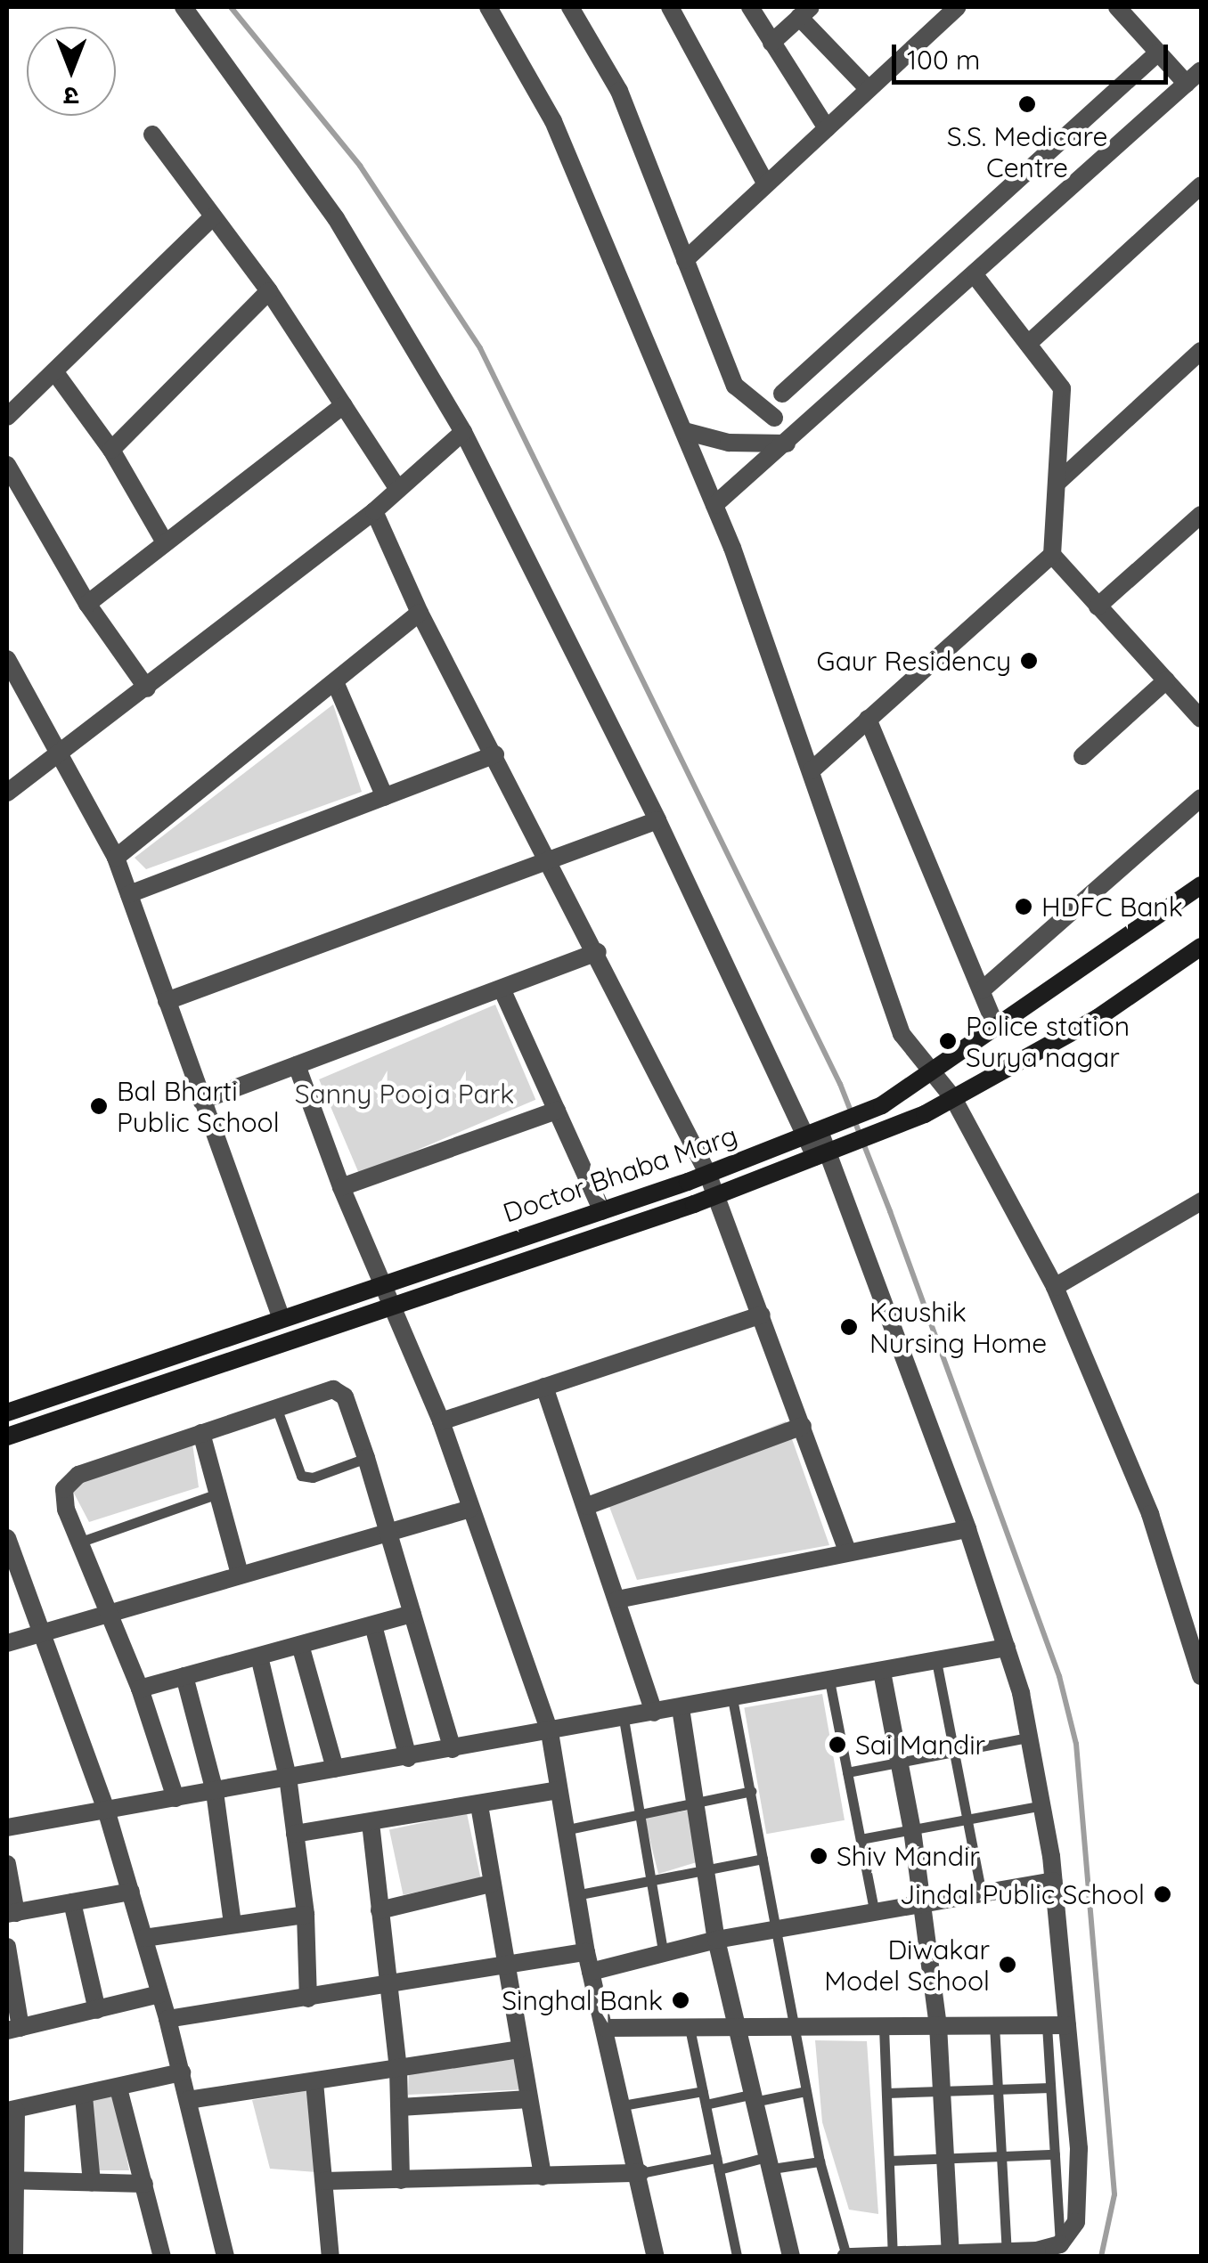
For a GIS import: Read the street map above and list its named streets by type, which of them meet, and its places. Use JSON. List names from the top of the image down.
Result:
{
  "streets": {
    "street": ["Doctor Bhaba Marg"]
  },
  "parks": ["Sanny Pooja Park"],
  "places": [
    "S.S. Medicare Centre",
    "Gaur Residency",
    "HDFC Bank",
    "Police station Surya nagar",
    "Bal Bharti Public School",
    "Kaushik Nursing Home",
    "Sai Mandir",
    "Shiv Mandir",
    "Jindal Public School",
    "Diwakar Model School",
    "Singhal Bank"
  ],
  "scale_bar": "100 m",
  "north": "bottom"
}
